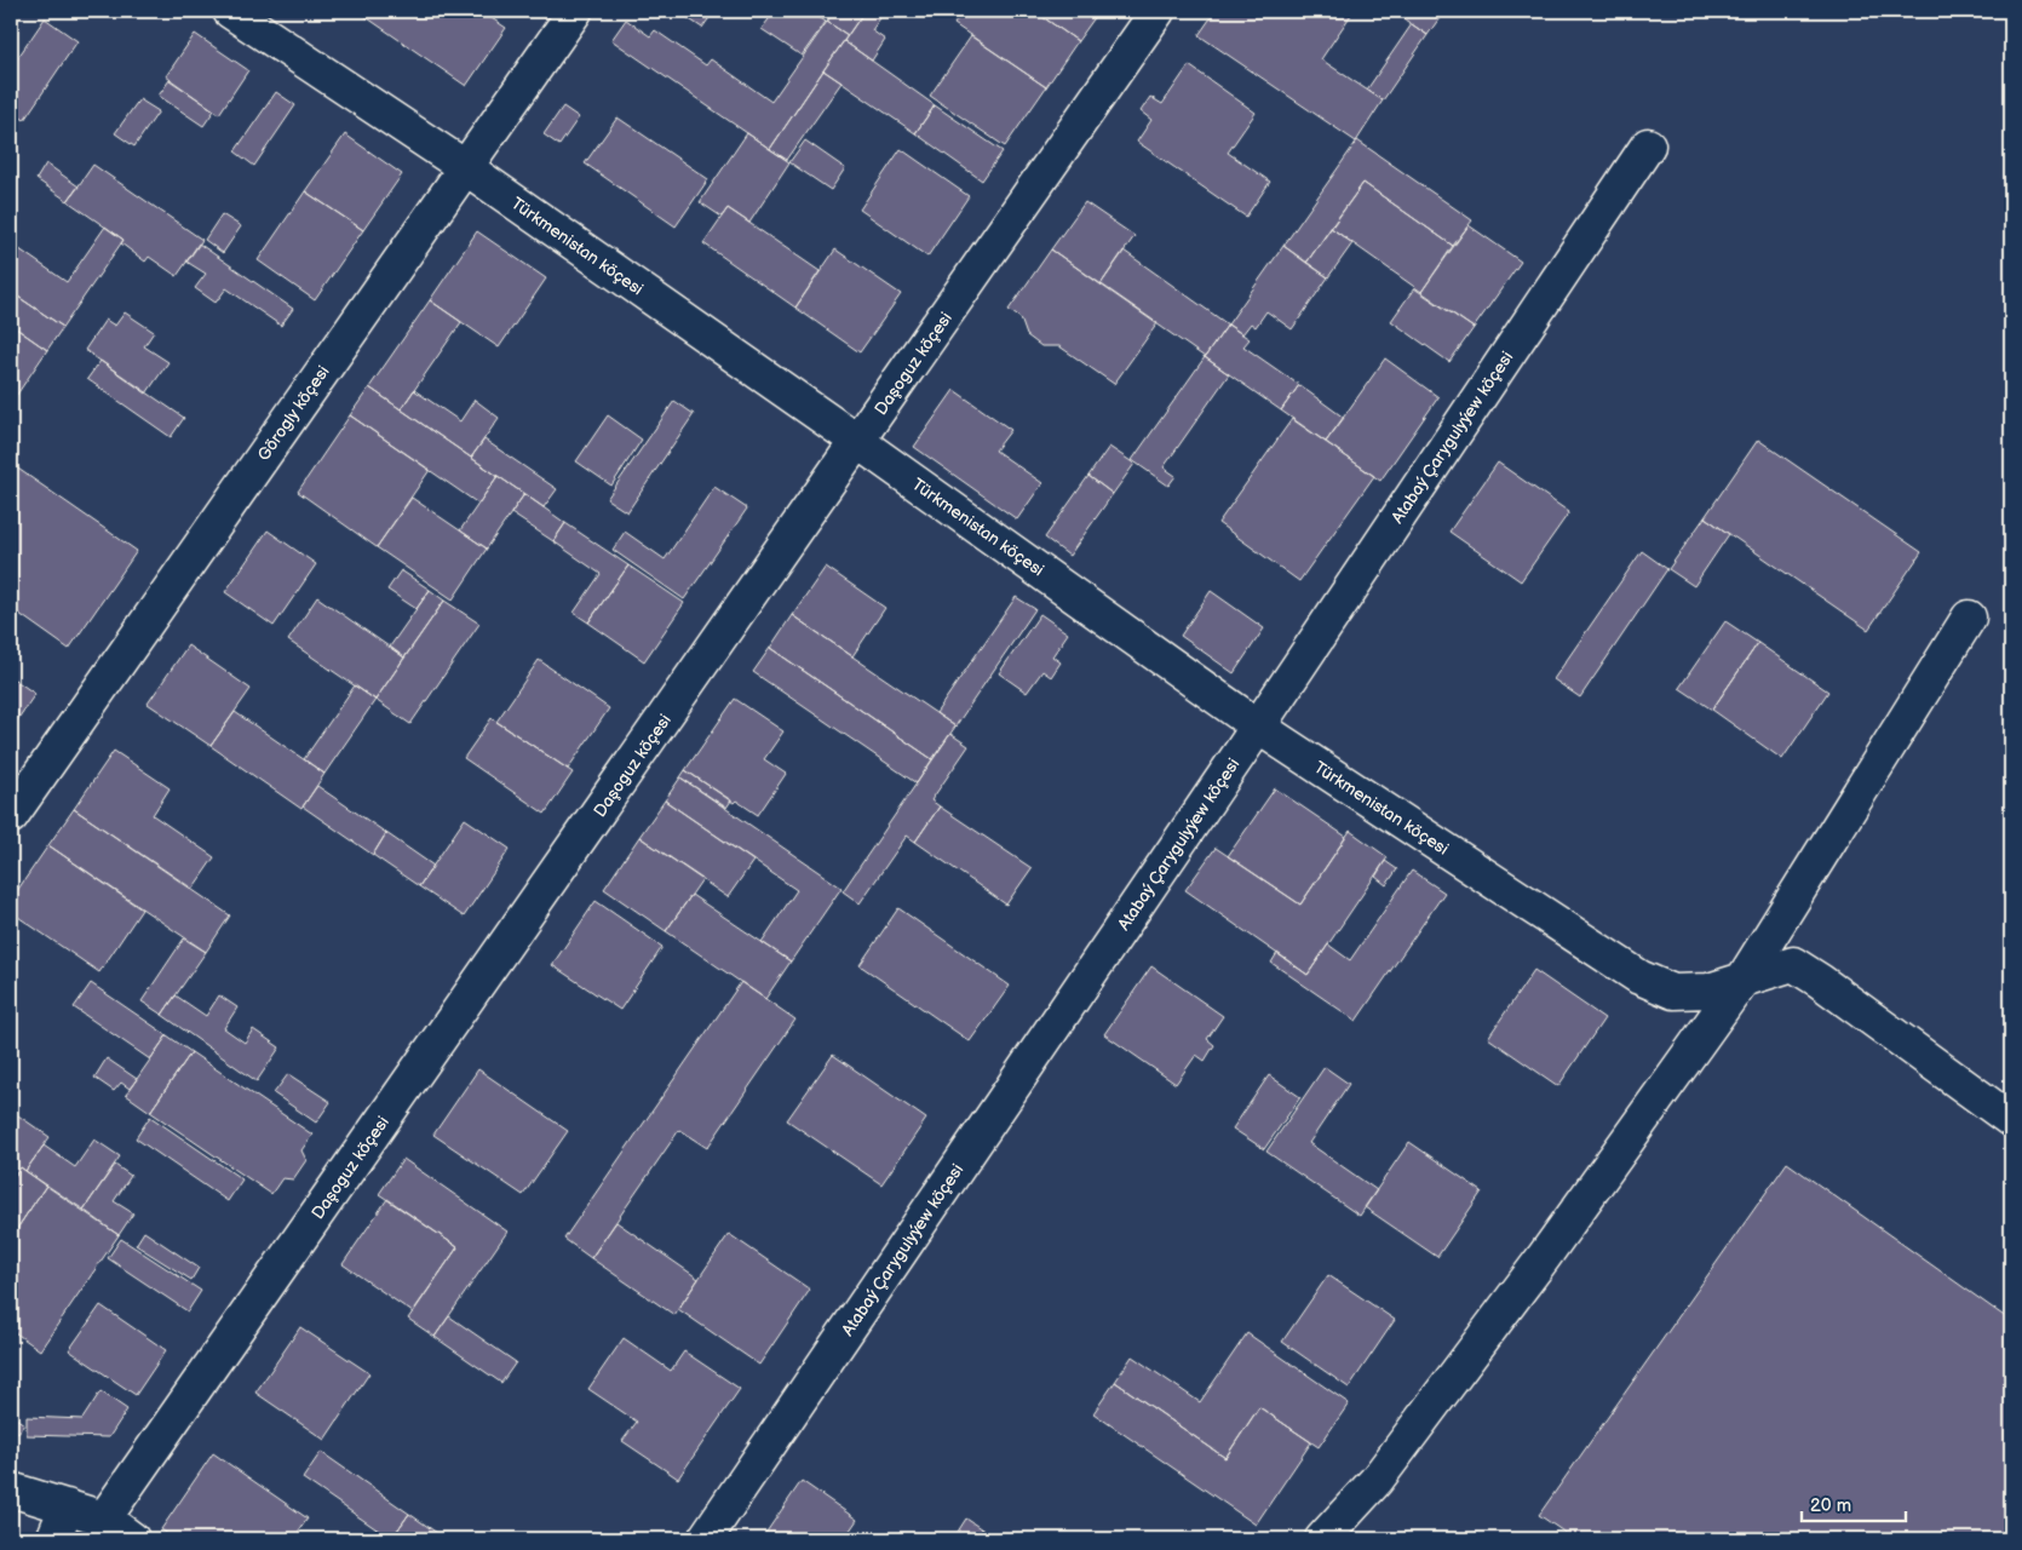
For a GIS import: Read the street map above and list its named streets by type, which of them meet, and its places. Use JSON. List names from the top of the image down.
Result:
{
  "streets": {
    "street": [
      "Türkmenistan köçesi",
      "Daşoguz köçesi",
      "Görogly köçesi",
      "Atabaý Çarygulyýew köçesi"
    ]
  },
  "crossings": [
    ["Türkmenistan köçesi", "Daşoguz köçesi"],
    ["Türkmenistan köçesi", "Görogly köçesi"],
    ["Türkmenistan köçesi", "Atabaý Çarygulyýew köçesi"]
  ],
  "scale_bar": "20 m"
}
